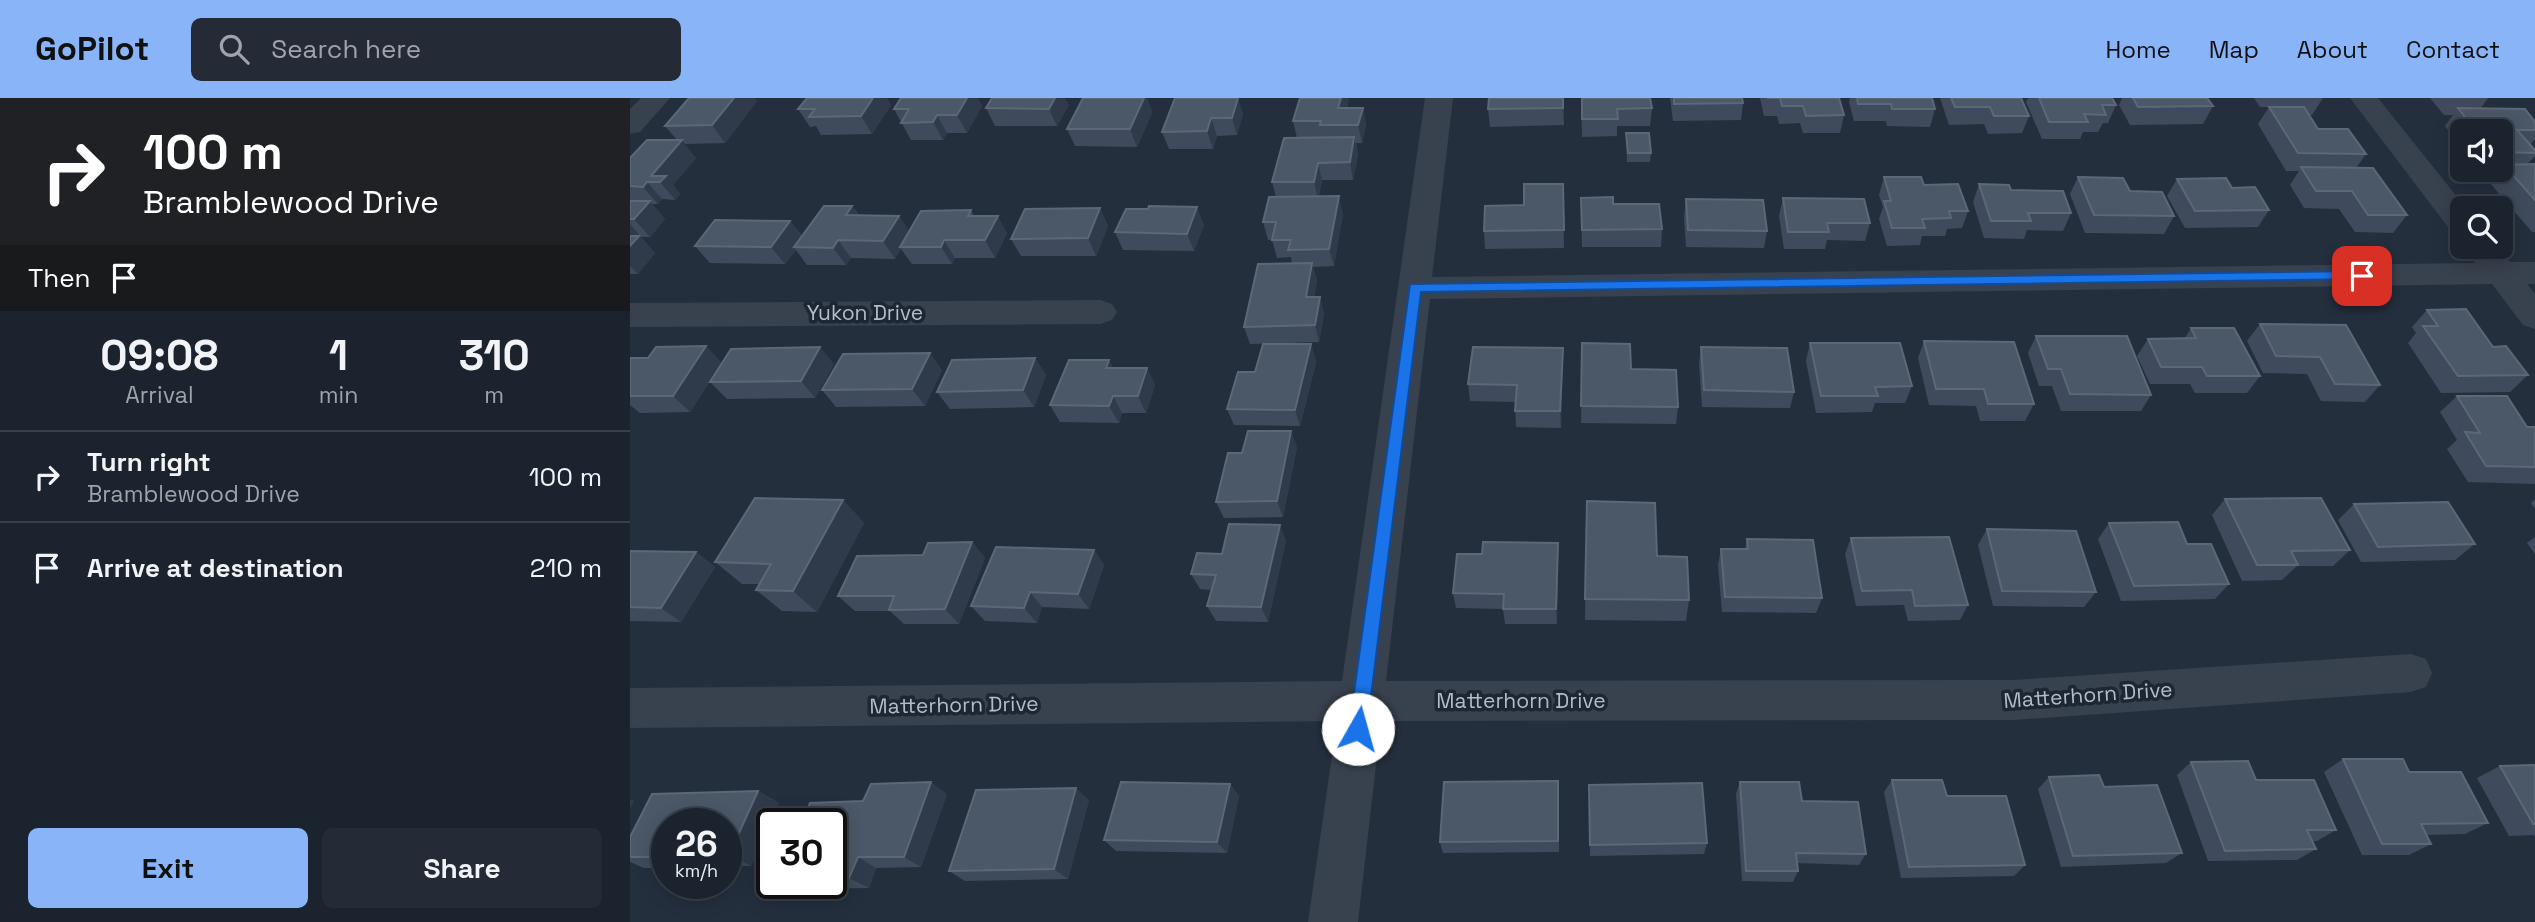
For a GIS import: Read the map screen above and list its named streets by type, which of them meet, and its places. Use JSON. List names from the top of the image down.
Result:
{
  "streets": {
    "street": ["Yukon Drive", "Matterhorn Drive"]
  },
  "page": {
    "header": "GoPilot",
    "search": "Search here",
    "nav": [
      "Home",
      "Map",
      "About",
      "Contact"
    ],
    "turn": ["100 m", "Bramblewood Drive"],
    "then": "Then",
    "eta": [
      "09:08",
      "Arrival",
      "1",
      "min",
      "310",
      "m"
    ],
    "list": [
      {
        "name": "Turn right",
        "note": "Bramblewood Drive",
        "value": "100 m"
      },
      {
        "name": "Arrive at destination",
        "value": "210 m"
      }
    ],
    "speed": "26 km/h",
    "limit": "30",
    "buttons": ["Exit", "Share"]
  }
}
